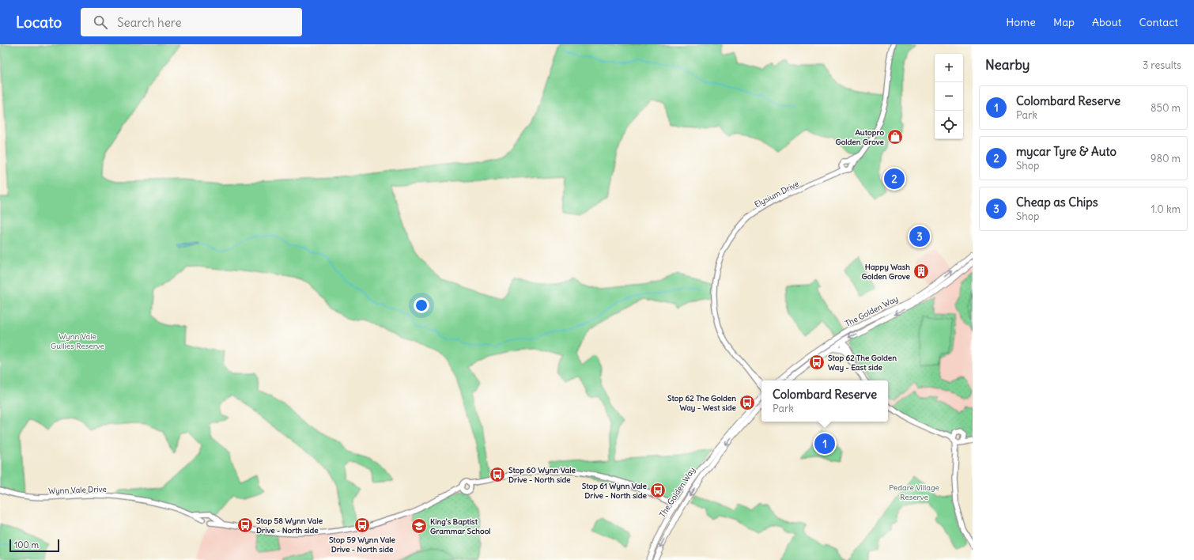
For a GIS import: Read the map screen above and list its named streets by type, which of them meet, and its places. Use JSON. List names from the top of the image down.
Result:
{
  "streets": {
    "main road": ["Elysium Drive", "The Golden Way", "Wynn Vale Drive"]
  },
  "parks": ["Wynn Vale Gullies Reserve", "Pedare Village Reserve"],
  "places": {
    "shop": ["Autopro Golden Grove"],
    "building": ["Happy Wash Golden Grove"],
    "bus stop": [
      "Stop 62 The Golden Way - East side",
      "Stop 62 The Golden Way - West side",
      "Stop 60 Wynn Vale Drive - North side",
      "Stop 61 Wynn Vale Drive - North side",
      "Stop 58 Wynn Vale Drive - North side",
      "Stop 59 Wynn Vale Drive - North side"
    ],
    "school or university": ["King's Baptist Grammar School"]
  },
  "scale_bar": "100 m",
  "page": {
    "header": "Locato",
    "search": "Search here",
    "nav": [
      "Home",
      "Map",
      "About",
      "Contact"
    ],
    "heading": ["Nearby", "3 results"],
    "map_buttons": ["+", "−"],
    "list": [
      {
        "mark": "1",
        "name": "Colombard Reserve",
        "note": "Park",
        "value": "850 m"
      },
      {
        "mark": "2",
        "name": "mycar Tyre & Auto",
        "note": "Shop",
        "value": "980 m"
      },
      {
        "mark": "3",
        "name": "Cheap as Chips",
        "note": "Shop",
        "value": "1.0 km"
      }
    ],
    "pins": ["2", "3", "1"],
    "popup": ["Colombard Reserve", "Park"],
    "scale": "100 m"
  }
}
